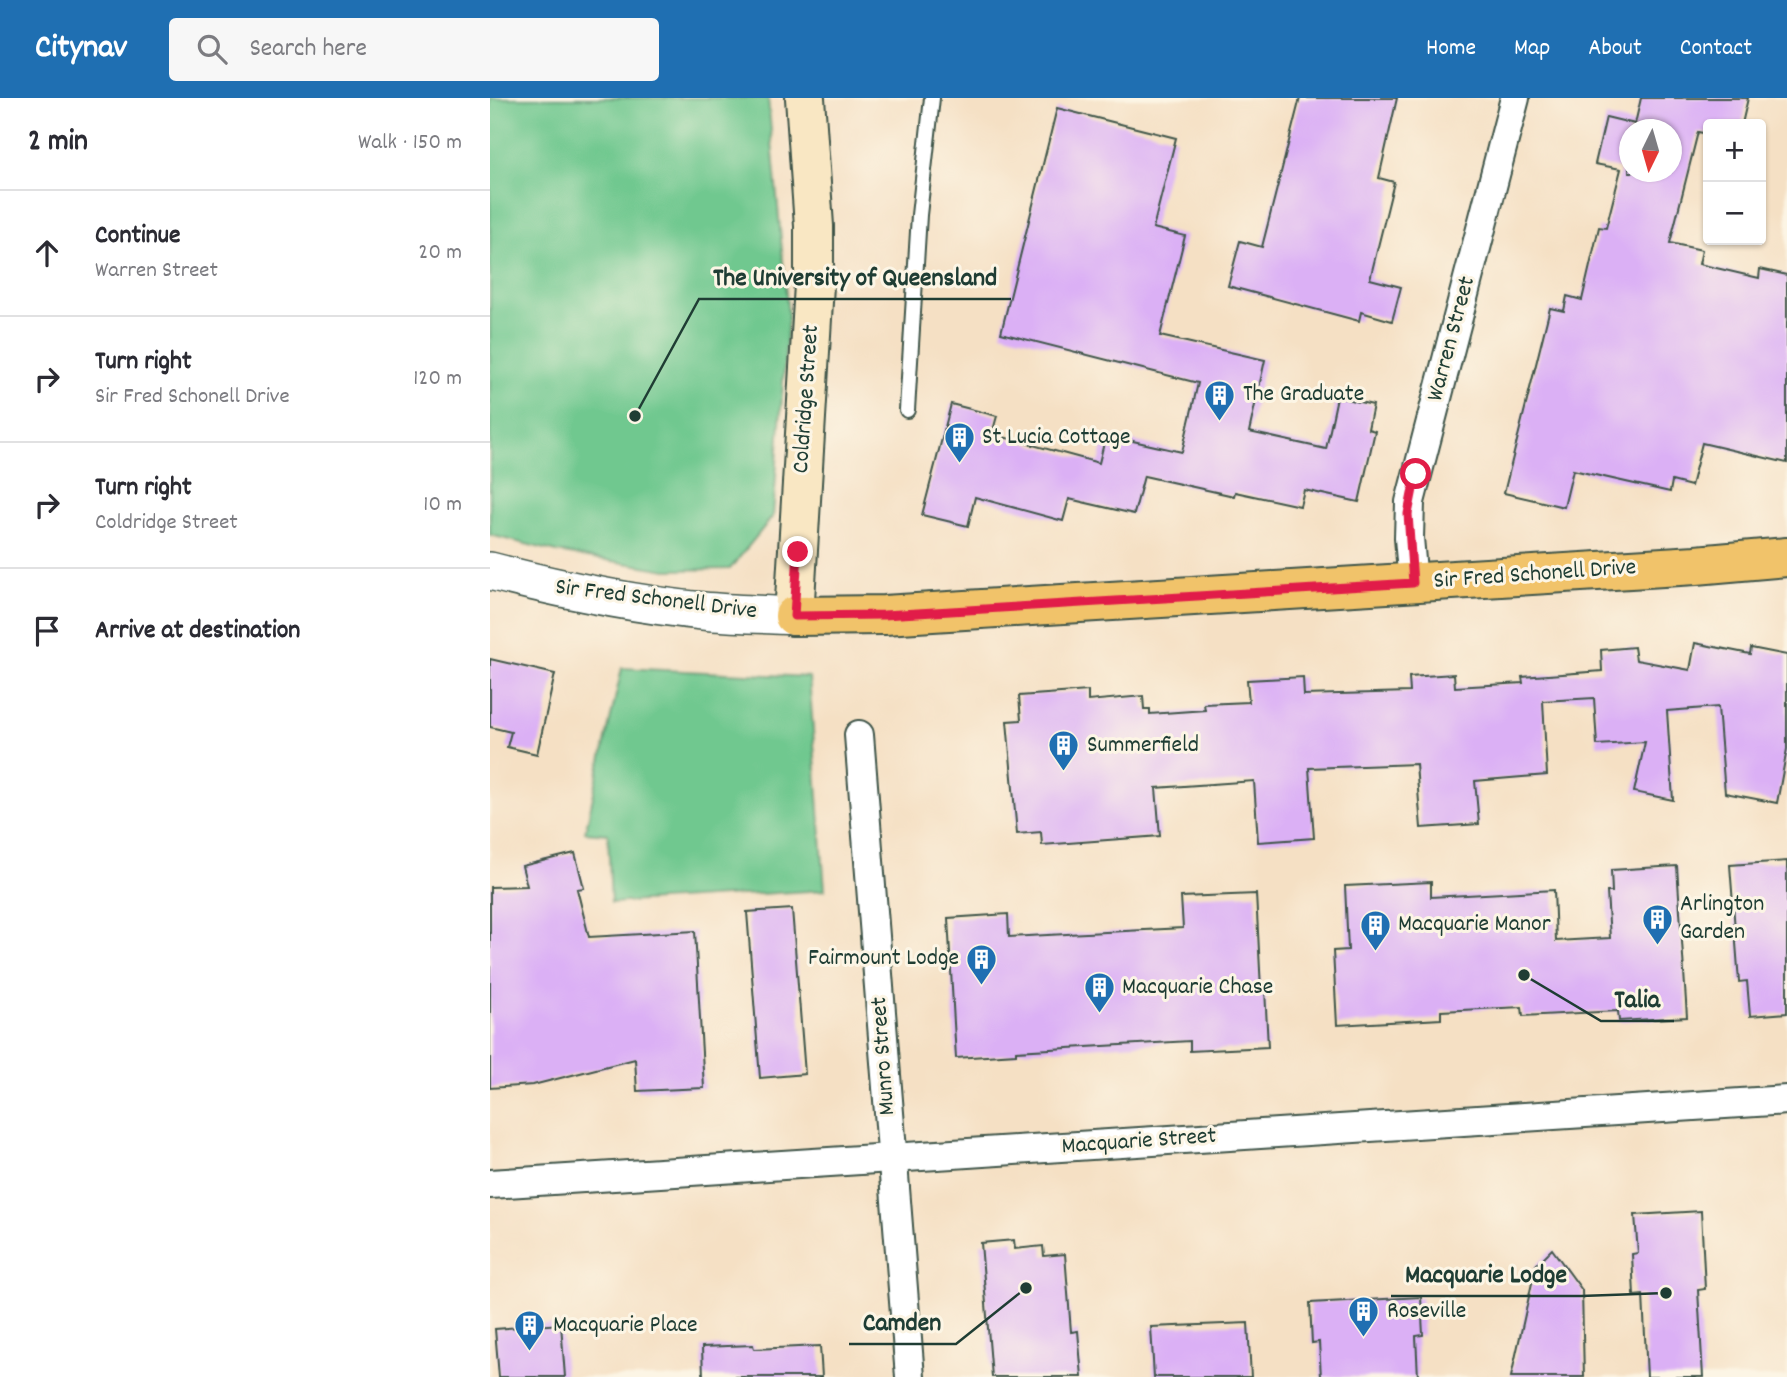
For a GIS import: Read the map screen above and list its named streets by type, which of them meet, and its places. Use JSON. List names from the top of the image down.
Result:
{
  "streets": {
    "main road": ["Coldridge Street", "Sir Fred Schonell Drive"],
    "street": ["Warren Street", "Munro Street", "Macquarie Street"]
  },
  "crossings": [
    ["Warren Street", "Sir Fred Schonell Drive"],
    ["Coldridge Street", "Sir Fred Schonell Drive"],
    ["Munro Street", "Macquarie Street"]
  ],
  "places": {
    "other": [
      "The University of Queensland",
      "Talia",
      "Camden",
      "Macquarie Lodge"
    ],
    "building": [
      "The Graduate",
      "St Lucia Cottage",
      "Summerfield",
      "Arlington Garden",
      "Macquarie Manor",
      "Fairmount Lodge",
      "Macquarie Chase",
      "Roseville",
      "Macquarie Place"
    ]
  },
  "north": "bottom",
  "page": {
    "header": "Citynav",
    "search": "Search here",
    "nav": [
      "Home",
      "Map",
      "About",
      "Contact"
    ],
    "heading": ["2 min", "Walk · 150 m"],
    "map_buttons": ["+", "−"],
    "list": [
      ["Continue", "Warren Street", "20 m"],
      ["Turn right", "Sir Fred Schonell Drive", "120 m"],
      ["Turn right", "Coldridge Street", "10 m"],
      "Arrive at destination"
    ]
  }
}
